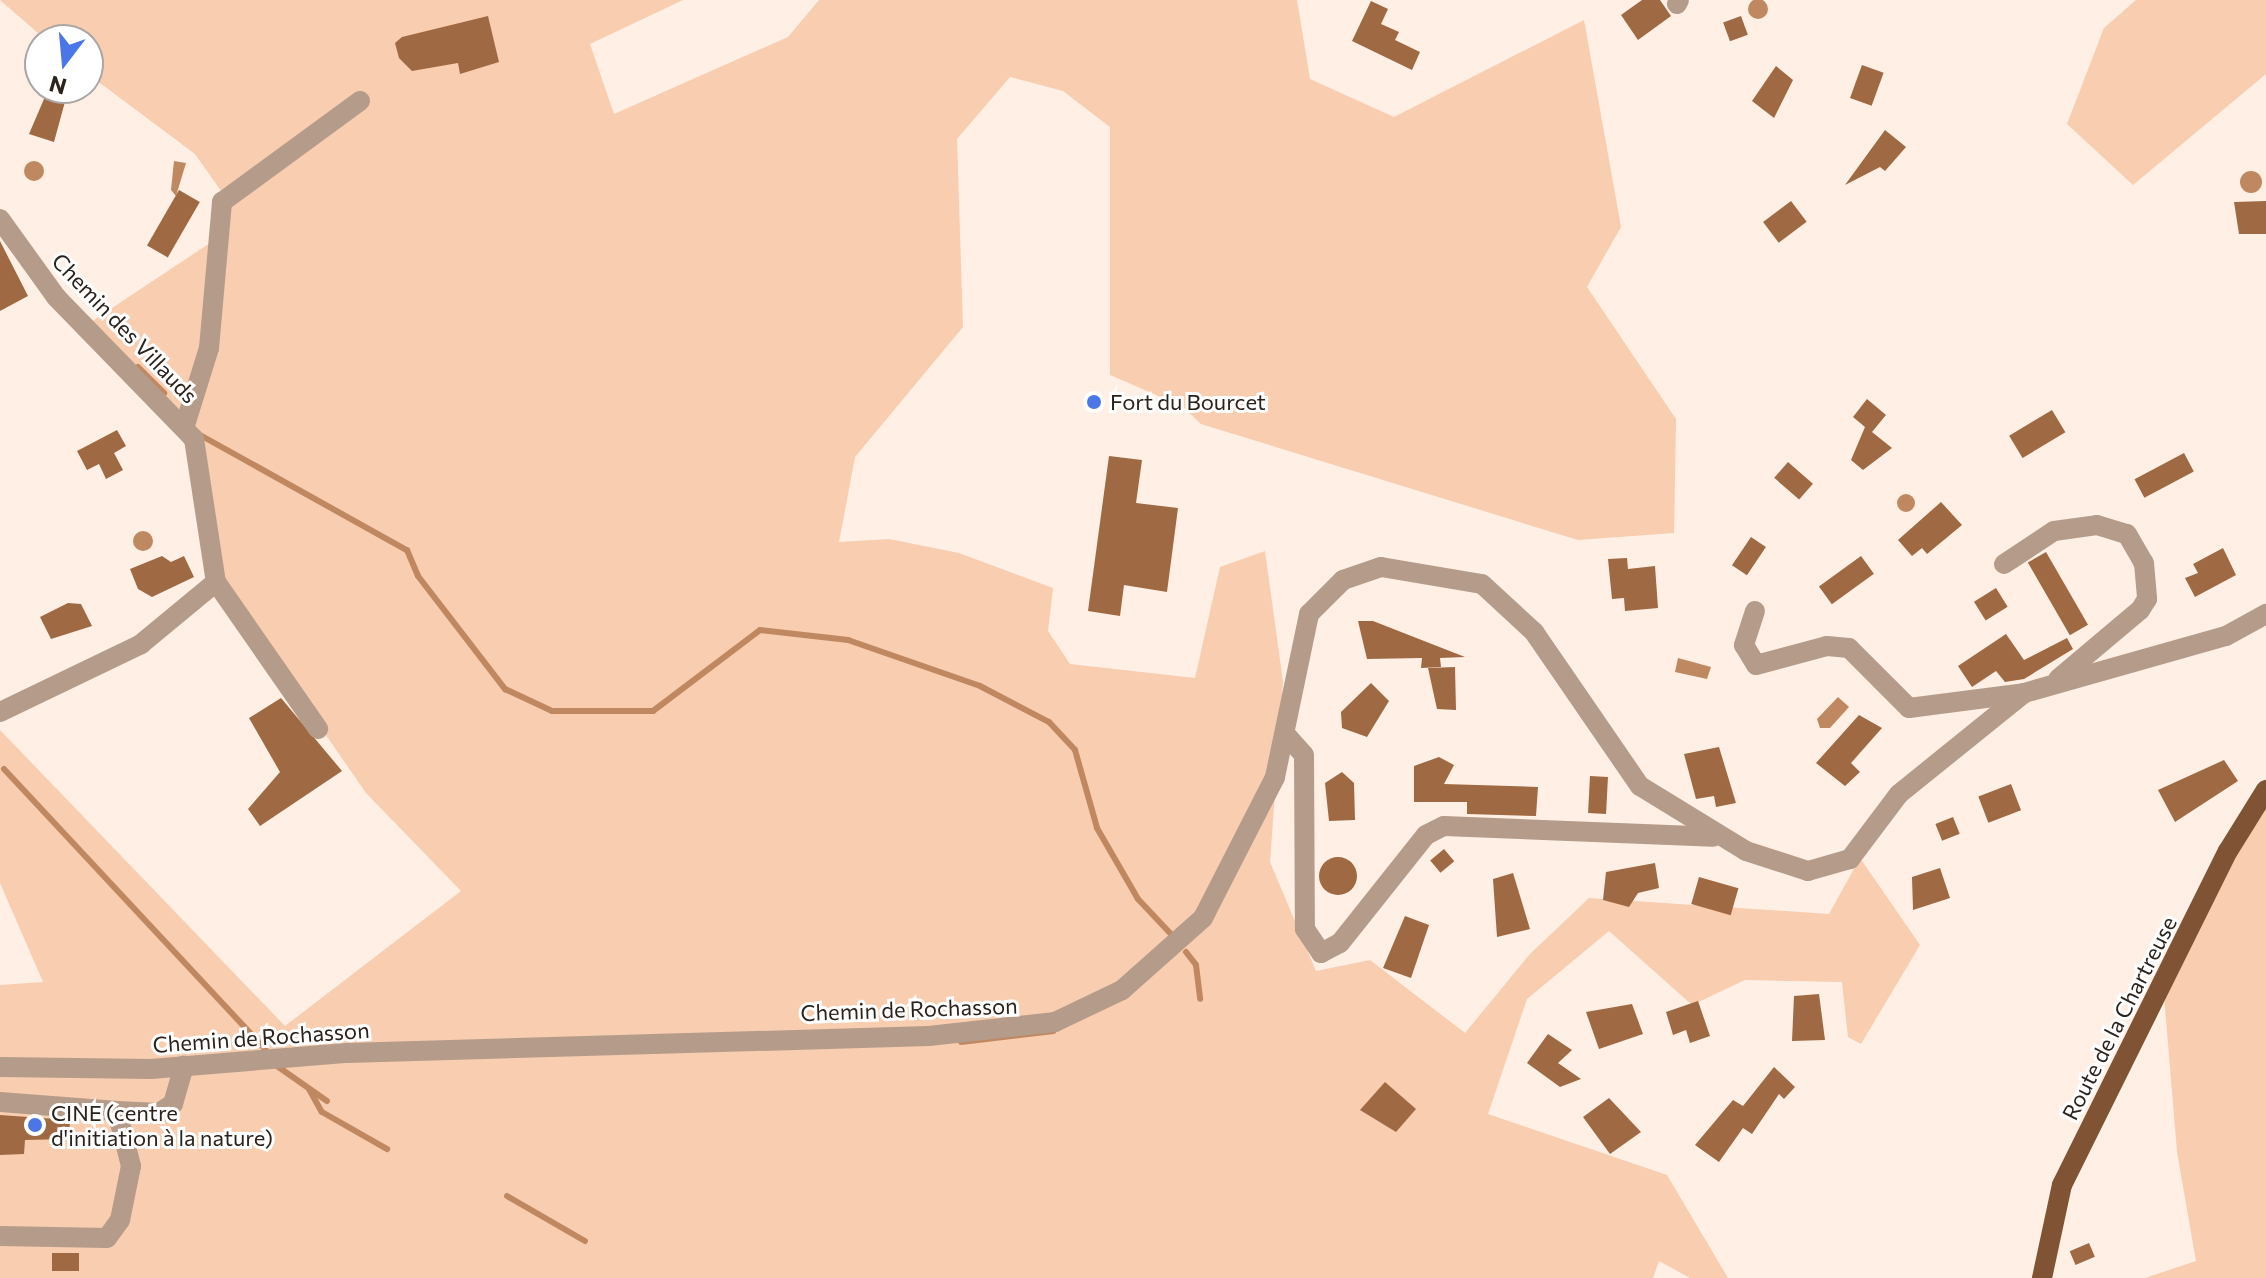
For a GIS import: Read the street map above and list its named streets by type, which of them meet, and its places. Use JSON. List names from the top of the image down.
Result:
{
  "streets": {
    "main road": ["Route de la Chartreuse"],
    "street": ["Chemin des Villauds", "Chemin de Rochasson"]
  },
  "places": ["Fort du Bourcet", "CINE (centre d'initiation à la nature)"],
  "north": "bottom"
}
